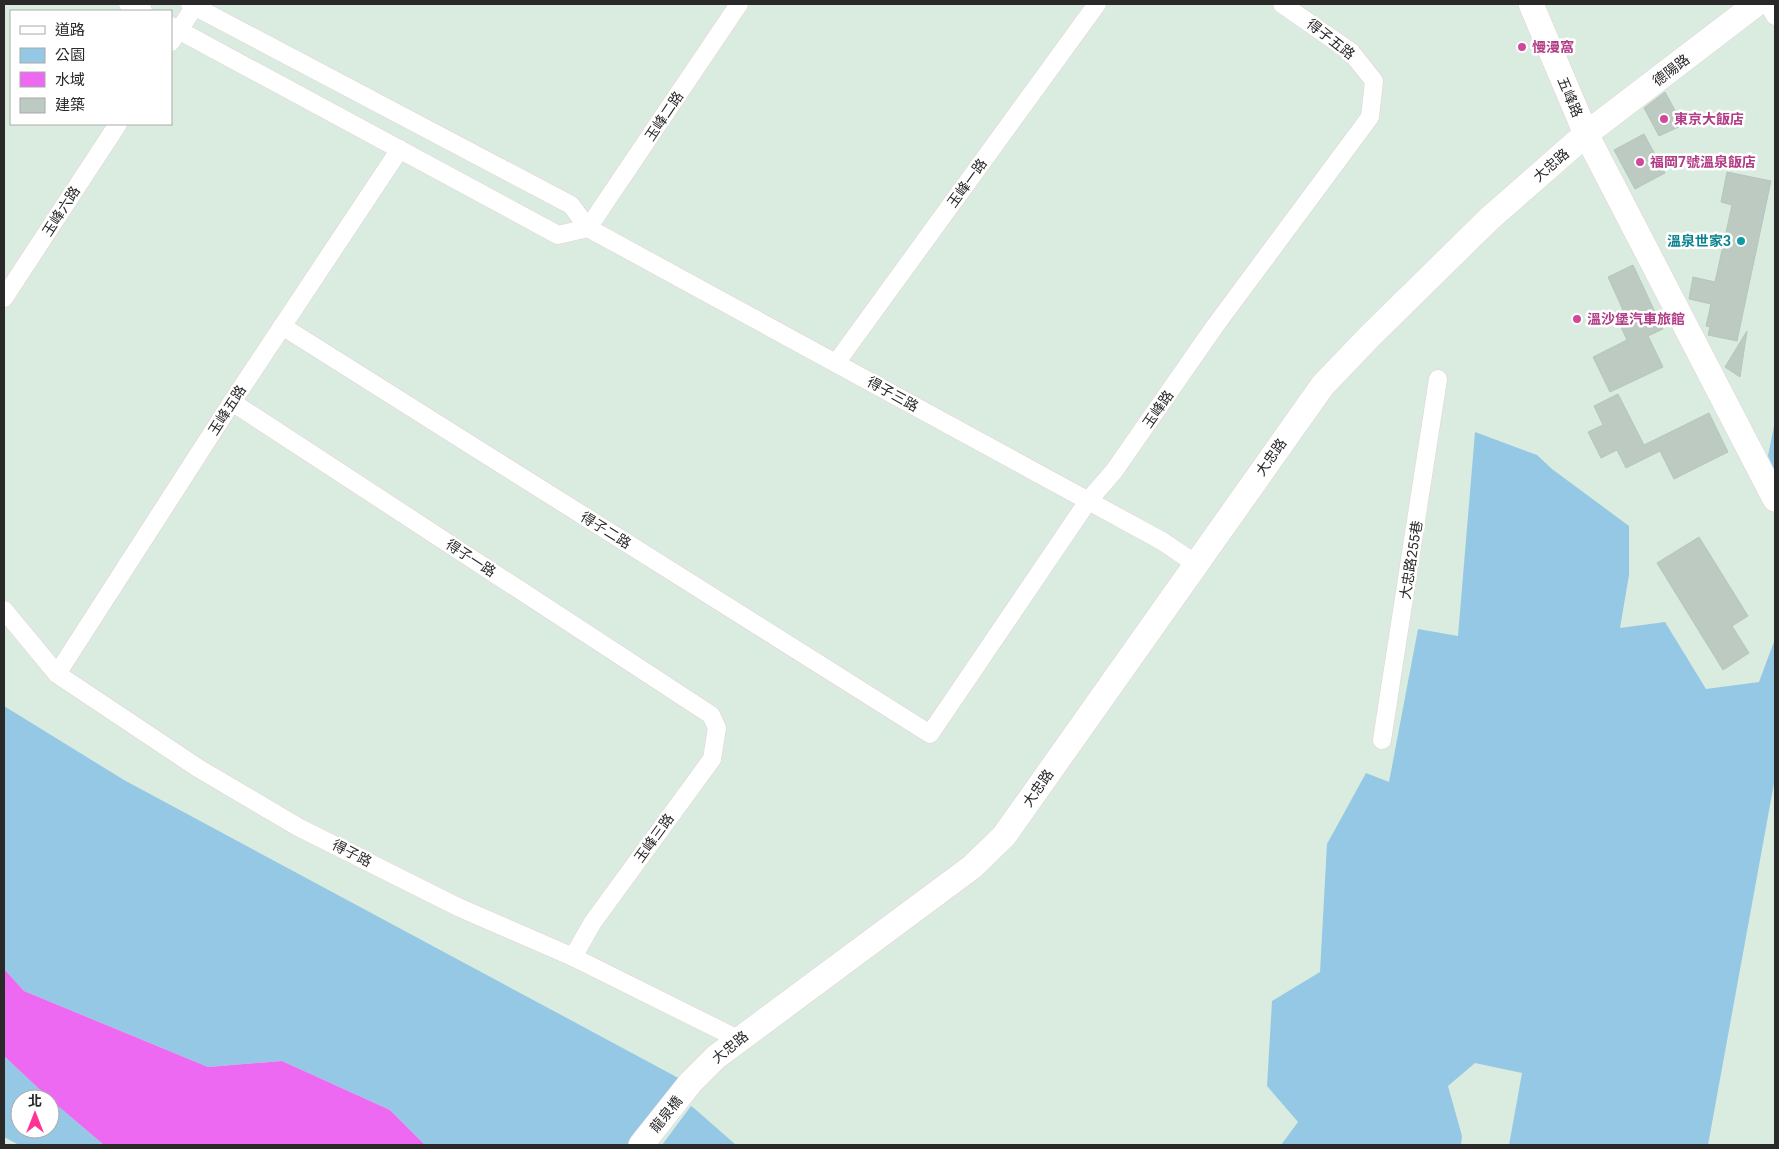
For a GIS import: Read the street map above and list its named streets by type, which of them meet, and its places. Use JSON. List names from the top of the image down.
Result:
{
  "streets": {
    "street": [
      "得子五路",
      "德陽路",
      "五峰路",
      "玉峰二路",
      "大忠路",
      "玉峰一路",
      "玉峰六路",
      "得子三路",
      "玉峰路",
      "玉峰五路",
      "得子二路",
      "得子一路",
      "大忠路255巷",
      "玉峰三路",
      "得子路",
      "龍泉橋"
    ]
  },
  "crossings": [
    ["得子五路", "玉峰路"],
    ["德陽路", "五峰路"],
    ["德陽路", "大忠路"],
    ["五峰路", "大忠路"],
    ["玉峰二路", "得子三路"],
    ["大忠路", "得子三路"],
    ["大忠路", "得子路"],
    ["大忠路", "龍泉橋"],
    ["玉峰一路", "得子三路"],
    ["得子三路", "玉峰路"],
    ["玉峰路", "得子二路"],
    ["玉峰五路", "得子二路"],
    ["玉峰五路", "得子一路"],
    ["玉峰五路", "得子路"],
    ["得子一路", "玉峰三路"],
    ["玉峰三路", "得子路"]
  ],
  "places": [
    "慢漫窩",
    "東京大飯店",
    "福岡7號溫泉飯店",
    "溫泉世家3",
    "溫沙堡汽車旅館"
  ],
  "legend": [
    "道路",
    "公園",
    "水域",
    "建築"
  ],
  "north": "top"
}
